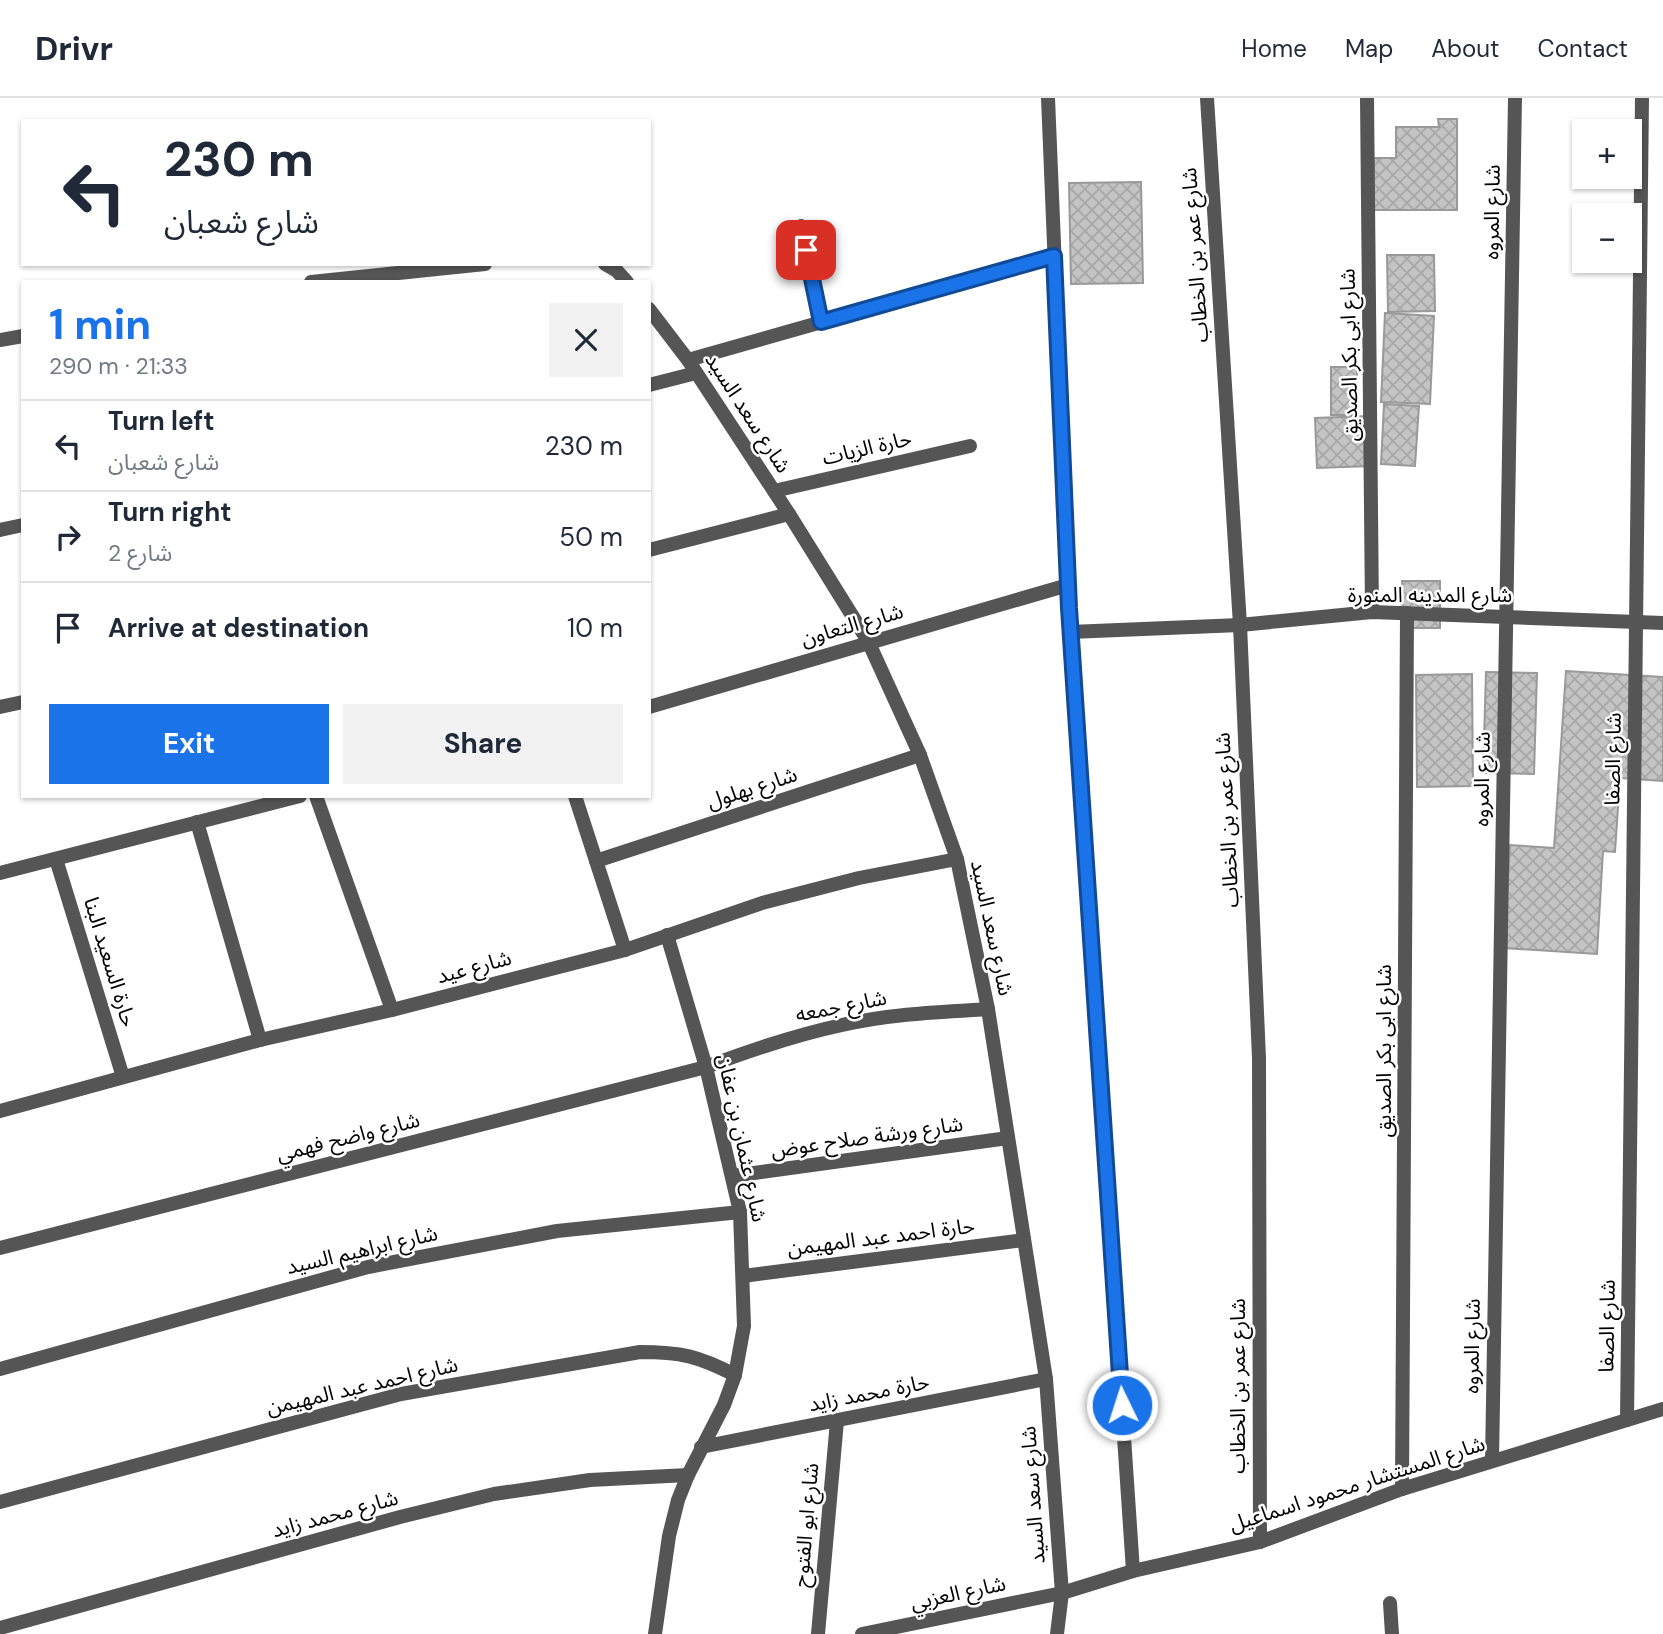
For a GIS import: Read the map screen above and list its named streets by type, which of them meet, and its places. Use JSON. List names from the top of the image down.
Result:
{
  "streets": {
    "street": [
      "شارع المروه",
      "شارع عمر بن الخطاب",
      "شارع ابى بكر الصديق",
      "شارع سعد السيد",
      "حارة الزيات",
      "شارع المدينه المنورة",
      "شارع التعاون",
      "شارع الصفا",
      "شارع بهلول",
      "حارة السعيد البنا",
      "شارع عيد",
      "شارع جمعه",
      "شارع واضح فهمي",
      "شارع ورشة صلاح عوض",
      "شارع عثمان بن عفان",
      "حارة احمد عبد المهيمن",
      "شارع ابراهيم السيد",
      "شارع احمد عبد المهيمن",
      "حارة محمد زايد",
      "شارع المستشار محمود اسماعيل",
      "شارع محمد زايد",
      "شارع ابو الفتوح",
      "شارع العزبي"
    ]
  },
  "crossings": [
    ["شارع المروه", "شارع المدينه المنورة"],
    ["شارع المروه", "شارع المستشار محمود اسماعيل"],
    ["شارع عمر بن الخطاب", "شارع المدينه المنورة"],
    ["شارع عمر بن الخطاب", "شارع المستشار محمود اسماعيل"],
    ["شارع ابى بكر الصديق", "شارع المدينه المنورة"],
    ["شارع ابى بكر الصديق", "شارع المستشار محمود اسماعيل"],
    ["شارع سعد السيد", "حارة الزيات"],
    ["شارع سعد السيد", "شارع التعاون"],
    ["شارع سعد السيد", "شارع بهلول"],
    ["شارع سعد السيد", "شارع عيد"],
    ["شارع سعد السيد", "شارع جمعه"],
    ["شارع سعد السيد", "شارع ورشة صلاح عوض"],
    ["شارع سعد السيد", "حارة احمد عبد المهيمن"],
    ["شارع سعد السيد", "حارة محمد زايد"],
    ["شارع سعد السيد", "شارع المستشار محمود اسماعيل"],
    ["شارع سعد السيد", "شارع العزبي"],
    ["شارع المدينه المنورة", "شارع الصفا"],
    ["شارع الصفا", "شارع المستشار محمود اسماعيل"],
    ["حارة السعيد البنا", "شارع عيد"],
    ["شارع عيد", "شارع عثمان بن عفان"],
    ["شارع جمعه", "شارع واضح فهمي"],
    ["شارع جمعه", "شارع عثمان بن عفان"],
    ["شارع واضح فهمي", "شارع عثمان بن عفان"],
    ["شارع ورشة صلاح عوض", "شارع عثمان بن عفان"],
    ["شارع عثمان بن عفان", "حارة احمد عبد المهيمن"],
    ["شارع عثمان بن عفان", "شارع ابراهيم السيد"],
    ["شارع عثمان بن عفان", "شارع احمد عبد المهيمن"],
    ["شارع عثمان بن عفان", "حارة محمد زايد"],
    ["شارع عثمان بن عفان", "شارع محمد زايد"],
    ["حارة محمد زايد", "شارع ابو الفتوح"],
    ["شارع المستشار محمود اسماعيل", "شارع العزبي"]
  ],
  "page": {
    "header": "Drivr",
    "nav": [
      "Home",
      "Map",
      "About",
      "Contact"
    ],
    "map_buttons": ["+", "−"],
    "turn": ["230 m", "شارع شعبان"],
    "heading": ["1 min", "290 m · 21:33"],
    "list": [
      {
        "name": "Turn left",
        "note": "شارع شعبان",
        "value": "230 m"
      },
      {
        "name": "Turn right",
        "note": "شارع 2",
        "value": "50 m"
      },
      {
        "name": "Arrive at destination",
        "value": "10 m"
      }
    ],
    "buttons": ["Exit", "Share"]
  }
}
